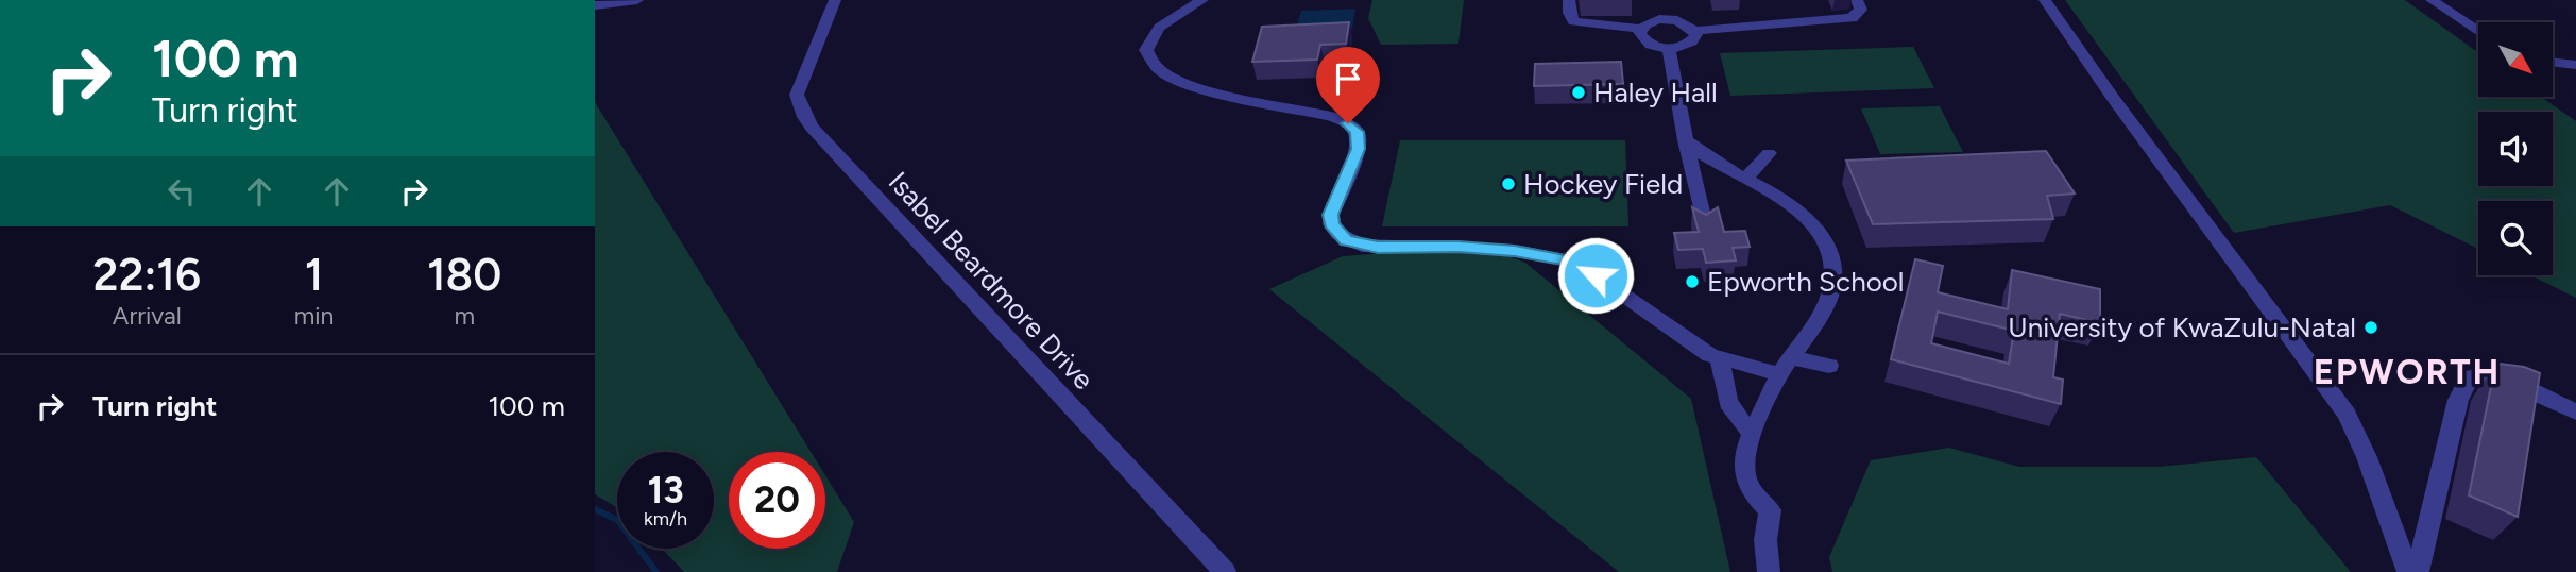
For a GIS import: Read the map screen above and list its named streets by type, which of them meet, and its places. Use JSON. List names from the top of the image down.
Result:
{
  "streets": {
    "street": ["Isabel Beardmore Drive"]
  },
  "districts": ["EPWORTH"],
  "places": [
    "Haley Hall",
    "Hockey Field",
    "Epworth School",
    "University of KwaZulu-Natal"
  ],
  "north": "bottom right",
  "page": {
    "turn": ["100 m", "Turn right"],
    "eta": [
      "22:16",
      "Arrival",
      "1",
      "min",
      "180",
      "m"
    ],
    "list": [
      {
        "name": "Turn right",
        "value": "100 m"
      }
    ],
    "speed": "13 km/h",
    "limit": "20"
  }
}
